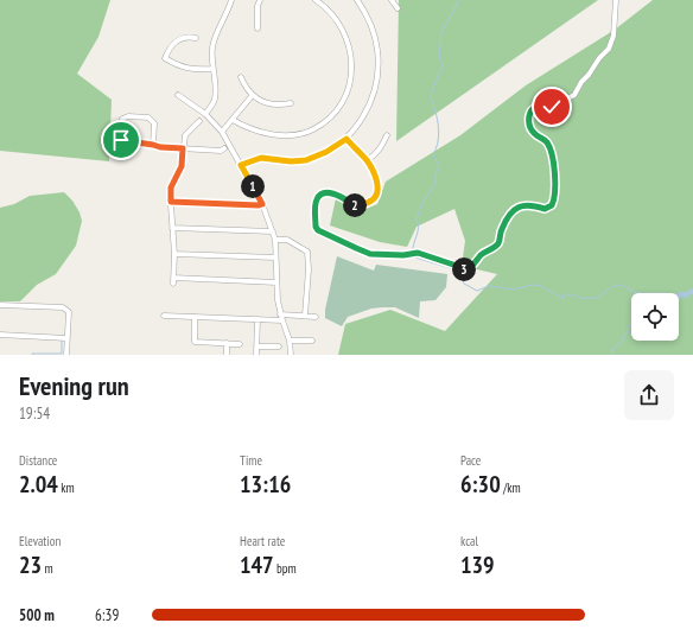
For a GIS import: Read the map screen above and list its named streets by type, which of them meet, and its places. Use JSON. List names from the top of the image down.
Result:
{
  "page": {
    "pins": ["1", "2", "3"],
    "heading": ["Evening run", "19:54"],
    "stats": [
      ["Distance", "2.04 km"],
      ["Time", "13:16"],
      ["Pace", "6:30 /km"],
      ["Elevation", "23 m"],
      ["Heart rate", "147 bpm"],
      ["kcal", "139"]
    ],
    "list": [
      {
        "name": "500 m",
        "note": "6:39"
      }
    ]
  }
}
